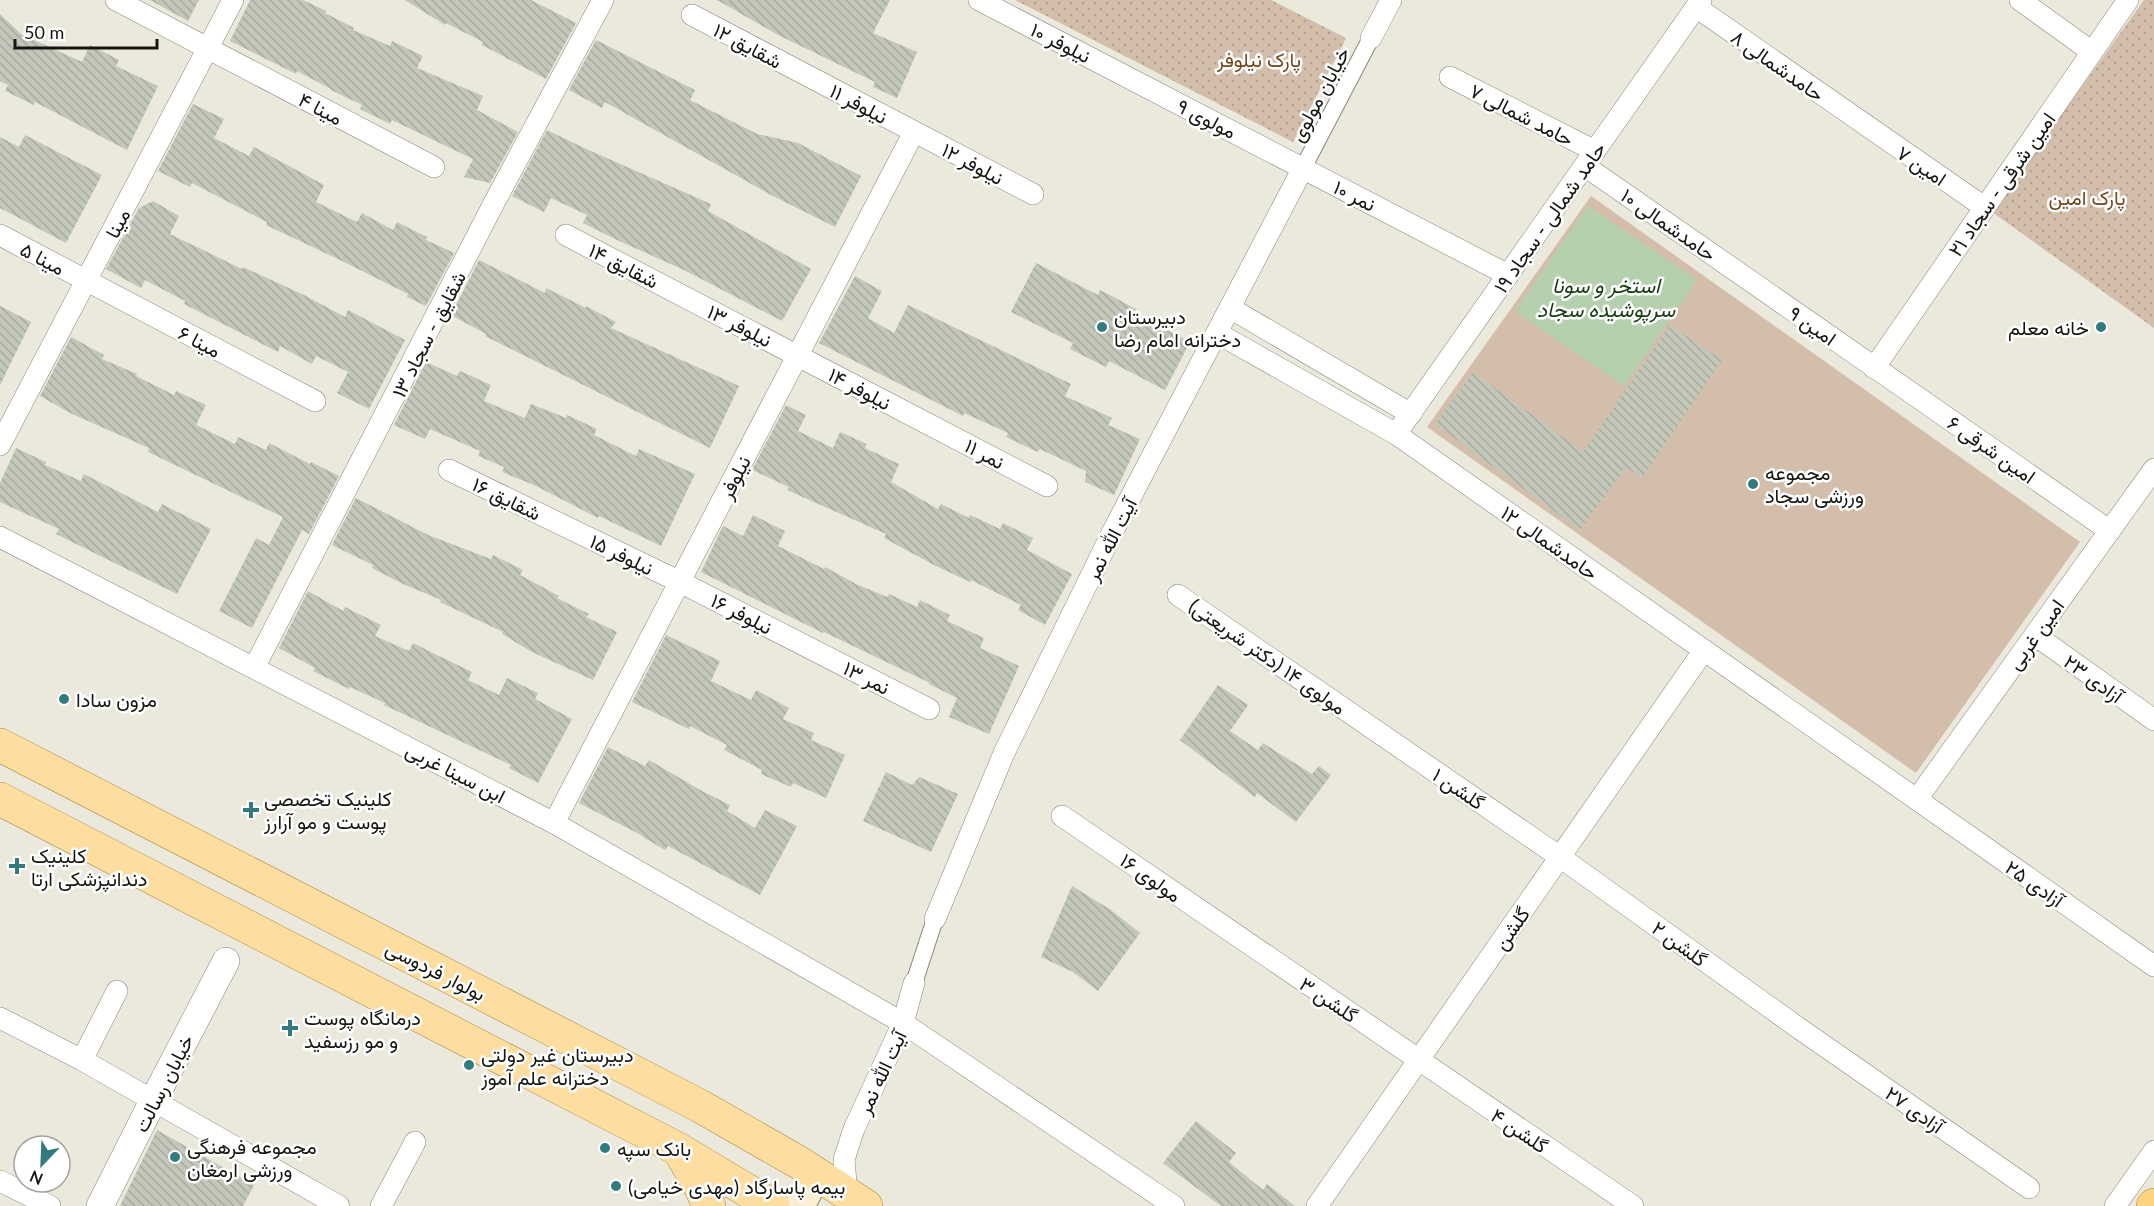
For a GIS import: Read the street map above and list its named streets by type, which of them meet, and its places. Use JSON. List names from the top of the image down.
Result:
{
  "streets": {
    "main road": ["بولوار فردوسی"],
    "street": [
      "نیلوفر ۱۰",
      "شقایق ۱۲",
      "حامدشمالی ۸",
      "خیابان مولوی",
      "نیلوفر ۱۱",
      "مینا ۴",
      "حامد شمالی ۷",
      "مولوی ۹",
      "نیلوفر ۱۲",
      "امین ۷",
      "امین شرقی - سجاد ۲۱",
      "نمر ۱۰",
      "حامد شمالی - سجاد ۱۹",
      "مینا",
      "حامدشمالی ۱۰",
      "مینا ۵",
      "شقایق ۱۴",
      "نیلوفر ۱۳",
      "امین ۹",
      "شقایق - سجاد ۱۳",
      "مینا ۶",
      "نیلوفر ۱۴",
      "امین شرقی ۶",
      "نمر ۱۱",
      "نیلوفر",
      "شقایق ۱۶",
      "آیت الله نمر",
      "حامدشمالی ۱۲",
      "نیلوفر ۱۵",
      "نیلوفر ۱۶",
      "امین غربی",
      "مولوی ۱۴ (دکتر شریعتی)",
      "نمر ۱۳",
      "آزادی ۲۳",
      "ابن سینا غربی",
      "گلشن ۱",
      "مولوی ۱۶",
      "آزادی ۲۵",
      "گلشن",
      "گلشن ۲",
      "گلشن ۳",
      "خیابان رسالت",
      "۲۷ آزادی",
      "گلشن ۴"
    ]
  },
  "crossings": [
    ["نیلوفر ۱۰", "مولوی ۹"],
    ["شقایق ۱۲", "نیلوفر ۱۱"],
    ["حامدشمالی ۸", "امین ۷"],
    ["حامدشمالی ۸", "حامد شمالی - سجاد ۱۹"],
    ["خیابان مولوی", "مولوی ۹"],
    ["خیابان مولوی", "نمر ۱۰"],
    ["خیابان مولوی", "آیت الله نمر"],
    ["نیلوفر ۱۱", "نیلوفر ۱۲"],
    ["نیلوفر ۱۱", "نیلوفر"],
    ["مینا ۴", "مینا"],
    ["حامد شمالی ۷", "حامد شمالی - سجاد ۱۹"],
    ["حامد شمالی ۷", "حامدشمالی ۱۰"],
    ["مولوی ۹", "نمر ۱۰"],
    ["مولوی ۹", "آیت الله نمر"],
    ["نیلوفر ۱۲", "نیلوفر"],
    ["امین ۷", "امین شرقی - سجاد ۲۱"],
    ["امین شرقی - سجاد ۲۱", "امین ۹"],
    ["امین شرقی - سجاد ۲۱", "امین شرقی ۶"],
    ["نمر ۱۰", "حامد شمالی - سجاد ۱۹"],
    ["نمر ۱۰", "آیت الله نمر"],
    ["حامد شمالی - سجاد ۱۹", "حامدشمالی ۱۰"],
    ["حامد شمالی - سجاد ۱۹", "حامدشمالی ۱۲"],
    ["مینا", "مینا ۵"],
    ["مینا", "مینا ۶"],
    ["حامدشمالی ۱۰", "امین ۹"],
    ["مینا ۵", "مینا ۶"],
    ["شقایق ۱۴", "نیلوفر ۱۳"],
    ["نیلوفر ۱۳", "نیلوفر ۱۴"],
    ["نیلوفر ۱۳", "نیلوفر"],
    ["امین ۹", "امین شرقی ۶"],
    ["شقایق - سجاد ۱۳", "ابن سینا غربی"],
    ["نیلوفر ۱۴", "نمر ۱۱"],
    ["نیلوفر ۱۴", "نیلوفر"],
    ["امین شرقی ۶", "امین غربی"],
    ["نیلوفر", "نیلوفر ۱۵"],
    ["نیلوفر", "نیلوفر ۱۶"],
    ["نیلوفر", "ابن سینا غربی"],
    ["شقایق ۱۶", "نیلوفر ۱۵"],
    ["آیت الله نمر", "حامدشمالی ۱۲"],
    ["آیت الله نمر", "ابن سینا غربی"],
    ["آیت الله نمر", "بولوار فردوسی"],
    ["حامدشمالی ۱۲", "امین غربی"],
    ["حامدشمالی ۱۲", "آزادی ۲۵"],
    ["حامدشمالی ۱۲", "گلشن"],
    ["نیلوفر ۱۵", "نیلوفر ۱۶"],
    ["نیلوفر ۱۶", "نمر ۱۳"],
    ["امین غربی", "آزادی ۲۳"],
    ["امین غربی", "آزادی ۲۵"],
    ["مولوی ۱۴ (دکتر شریعتی)", "گلشن ۱"],
    ["گلشن ۱", "گلشن"],
    ["گلشن ۱", "گلشن ۲"],
    ["مولوی ۱۶", "گلشن ۳"],
    ["گلشن", "گلشن ۲"],
    ["گلشن", "گلشن ۳"],
    ["گلشن", "گلشن ۴"],
    ["گلشن ۲", "۲۷ آزادی"],
    ["گلشن ۳", "گلشن ۴"]
  ],
  "water": ["استخر و سونا سرپوشیده سجاد"],
  "parks": ["پارک نیلوفر", "پارک امین"],
  "places": {
    "other": [
      "دبیرستان دخترانه امام رضا",
      "خانه معلم",
      "مجموعه ورزشی سجاد",
      "مزون سادا",
      "دبیرستان غیر دولتی دخترانه علم آموز",
      "بانک سپه",
      "مجموعه فرهنگی ورزشی ارمغان",
      "بیمه پاسارگاد (مهدی خیامی)"
    ],
    "health": ["کلینیک تخصصی پوست و مو آرارز", "کلینیک دندانپزشکی ارتا", "درمانگاه پوست و مو رزسفید"]
  },
  "scale_bar": "50 m",
  "north": "bottom left"
}
